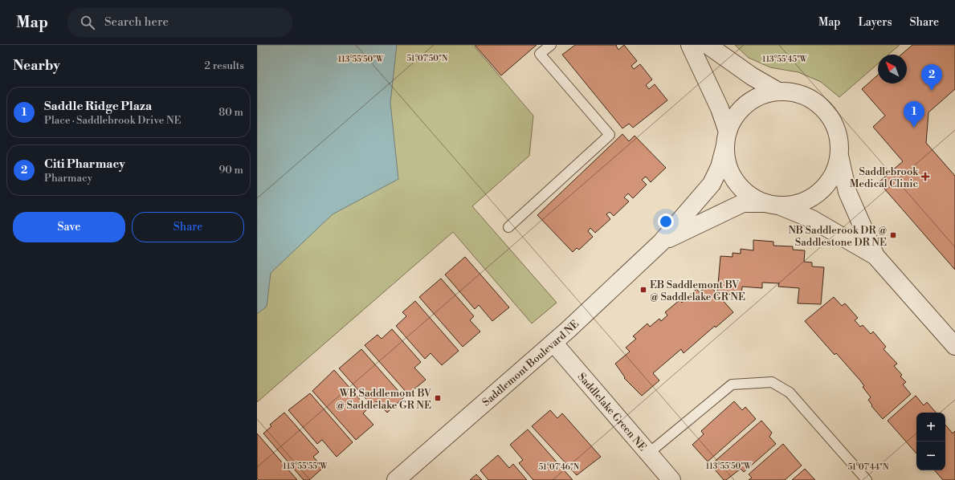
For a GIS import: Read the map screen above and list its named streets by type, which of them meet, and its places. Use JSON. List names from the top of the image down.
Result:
{
  "streets": {
    "street": ["Saddlemont Boulevard NE", "Saddlelake Green NE"]
  },
  "crossings": [
    ["Saddlemont Boulevard NE", "Saddlelake Green NE"]
  ],
  "places": {
    "health": ["Saddlebrook Medical Clinic"],
    "transit": ["NB Saddlerook DR @ Saddlestone DR NE", "EB Saddlemont BV @ Saddlelake GR NE", "WB Saddlemont BV @ Saddlelake GR NE"]
  },
  "north": "top left",
  "page": {
    "header": "Map",
    "search": "Search here",
    "nav": ["Map", "Layers", "Share"],
    "heading": ["Nearby", "2 results"],
    "pins": ["2", "1"],
    "list": [
      {
        "mark": "1",
        "name": "Saddle Ridge Plaza",
        "note": "Place · Saddlebrook Drive NE",
        "value": "80 m"
      },
      {
        "mark": "2",
        "name": "Citi Pharmacy",
        "note": "Pharmacy",
        "value": "90 m"
      }
    ],
    "buttons": ["Save", "Share"],
    "map_buttons": ["+", "−"]
  },
  "coordinates": [
    "51°07'50\"N",
    "113°55'50\"W",
    "113°55'45\"W",
    "113°55'55\"W",
    "51°07'46\"N",
    "51°07'44\"N"
  ]
}
